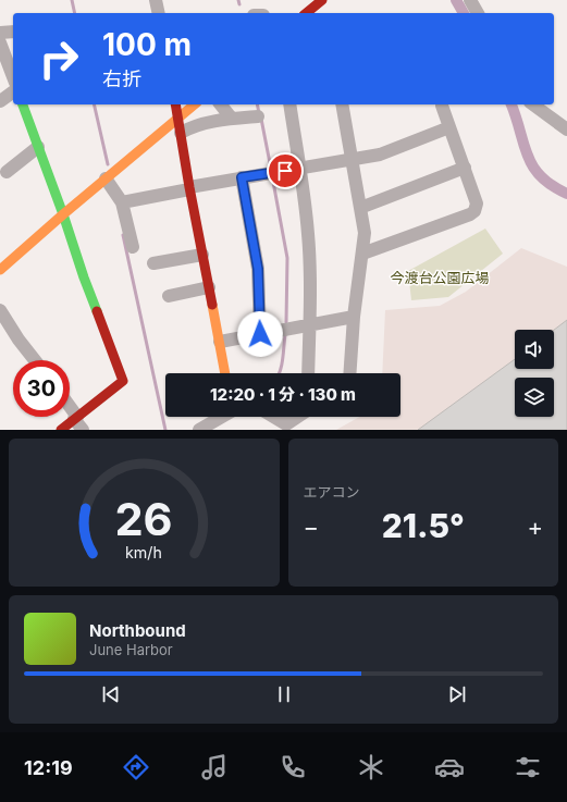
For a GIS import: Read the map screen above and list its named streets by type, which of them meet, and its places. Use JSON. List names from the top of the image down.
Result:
{
  "parks": ["今渡台公園広場"],
  "page": {
    "turn": ["100 m", "右折"],
    "limit": "30",
    "trip": "12:20 · 1 分 · 130 m",
    "tile": "エアコン",
    "heat": ["−", "21.5°", "+"],
    "song": ["Northbound", "June Harbor"],
    "tabs": "12:19",
    "gauge": ["26", "km/h"]
  }
}
